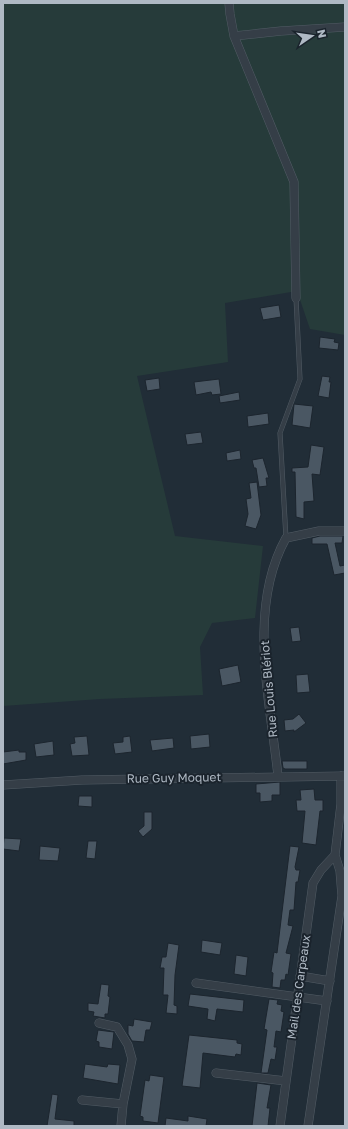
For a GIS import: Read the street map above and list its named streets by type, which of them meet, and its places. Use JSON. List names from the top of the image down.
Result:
{
  "streets": {
    "street": ["Rue Louis Blériot", "Rue Guy Moquet", "Mail des Carpeaux"]
  },
  "crossings": [
    ["Rue Louis Blériot", "Rue Guy Moquet"]
  ],
  "north": "right"
}
